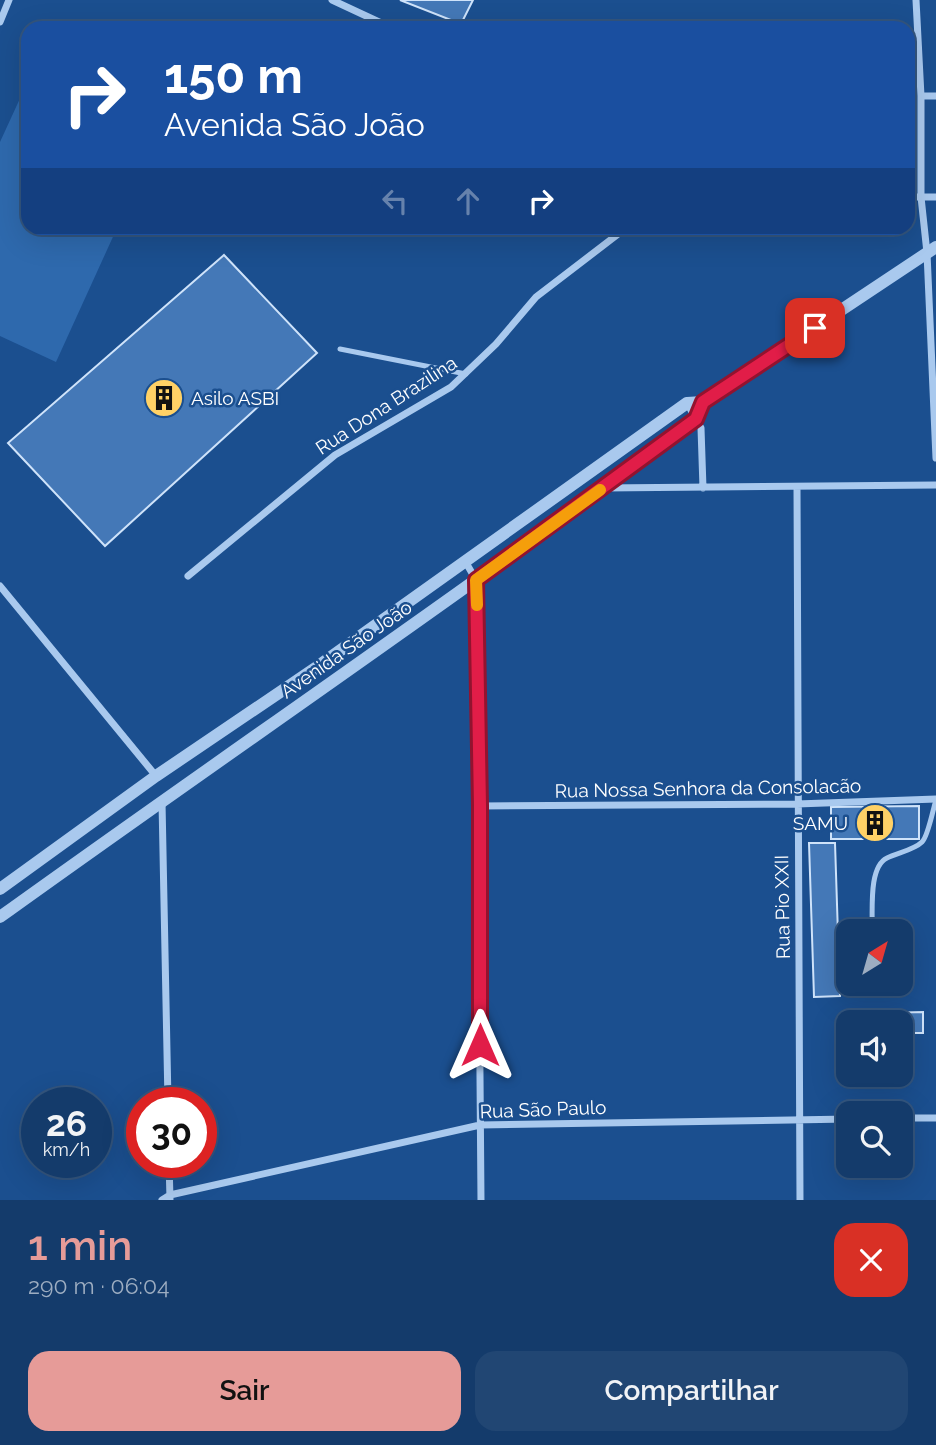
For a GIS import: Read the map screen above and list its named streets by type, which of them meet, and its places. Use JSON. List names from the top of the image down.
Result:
{
  "streets": {
    "street": [
      "Rua Dona Brazilina",
      "Avenida São João",
      "Rua Nossa Senhora da Consolacão",
      "Rua Pio XXII",
      "Rua São Paulo"
    ]
  },
  "crossings": [
    ["Rua Nossa Senhora da Consolacão", "Rua Pio XXII"],
    ["Rua Pio XXII", "Rua São Paulo"]
  ],
  "places": {
    "building": ["Asilo ASBI", "SAMU"]
  },
  "north": "top right",
  "page": {
    "turn": ["150 m", "Avenida São João"],
    "speed": "26 km/h",
    "limit": "30",
    "heading": ["1 min", "290 m · 06:04"],
    "buttons": ["Sair", "Compartilhar"]
  }
}
